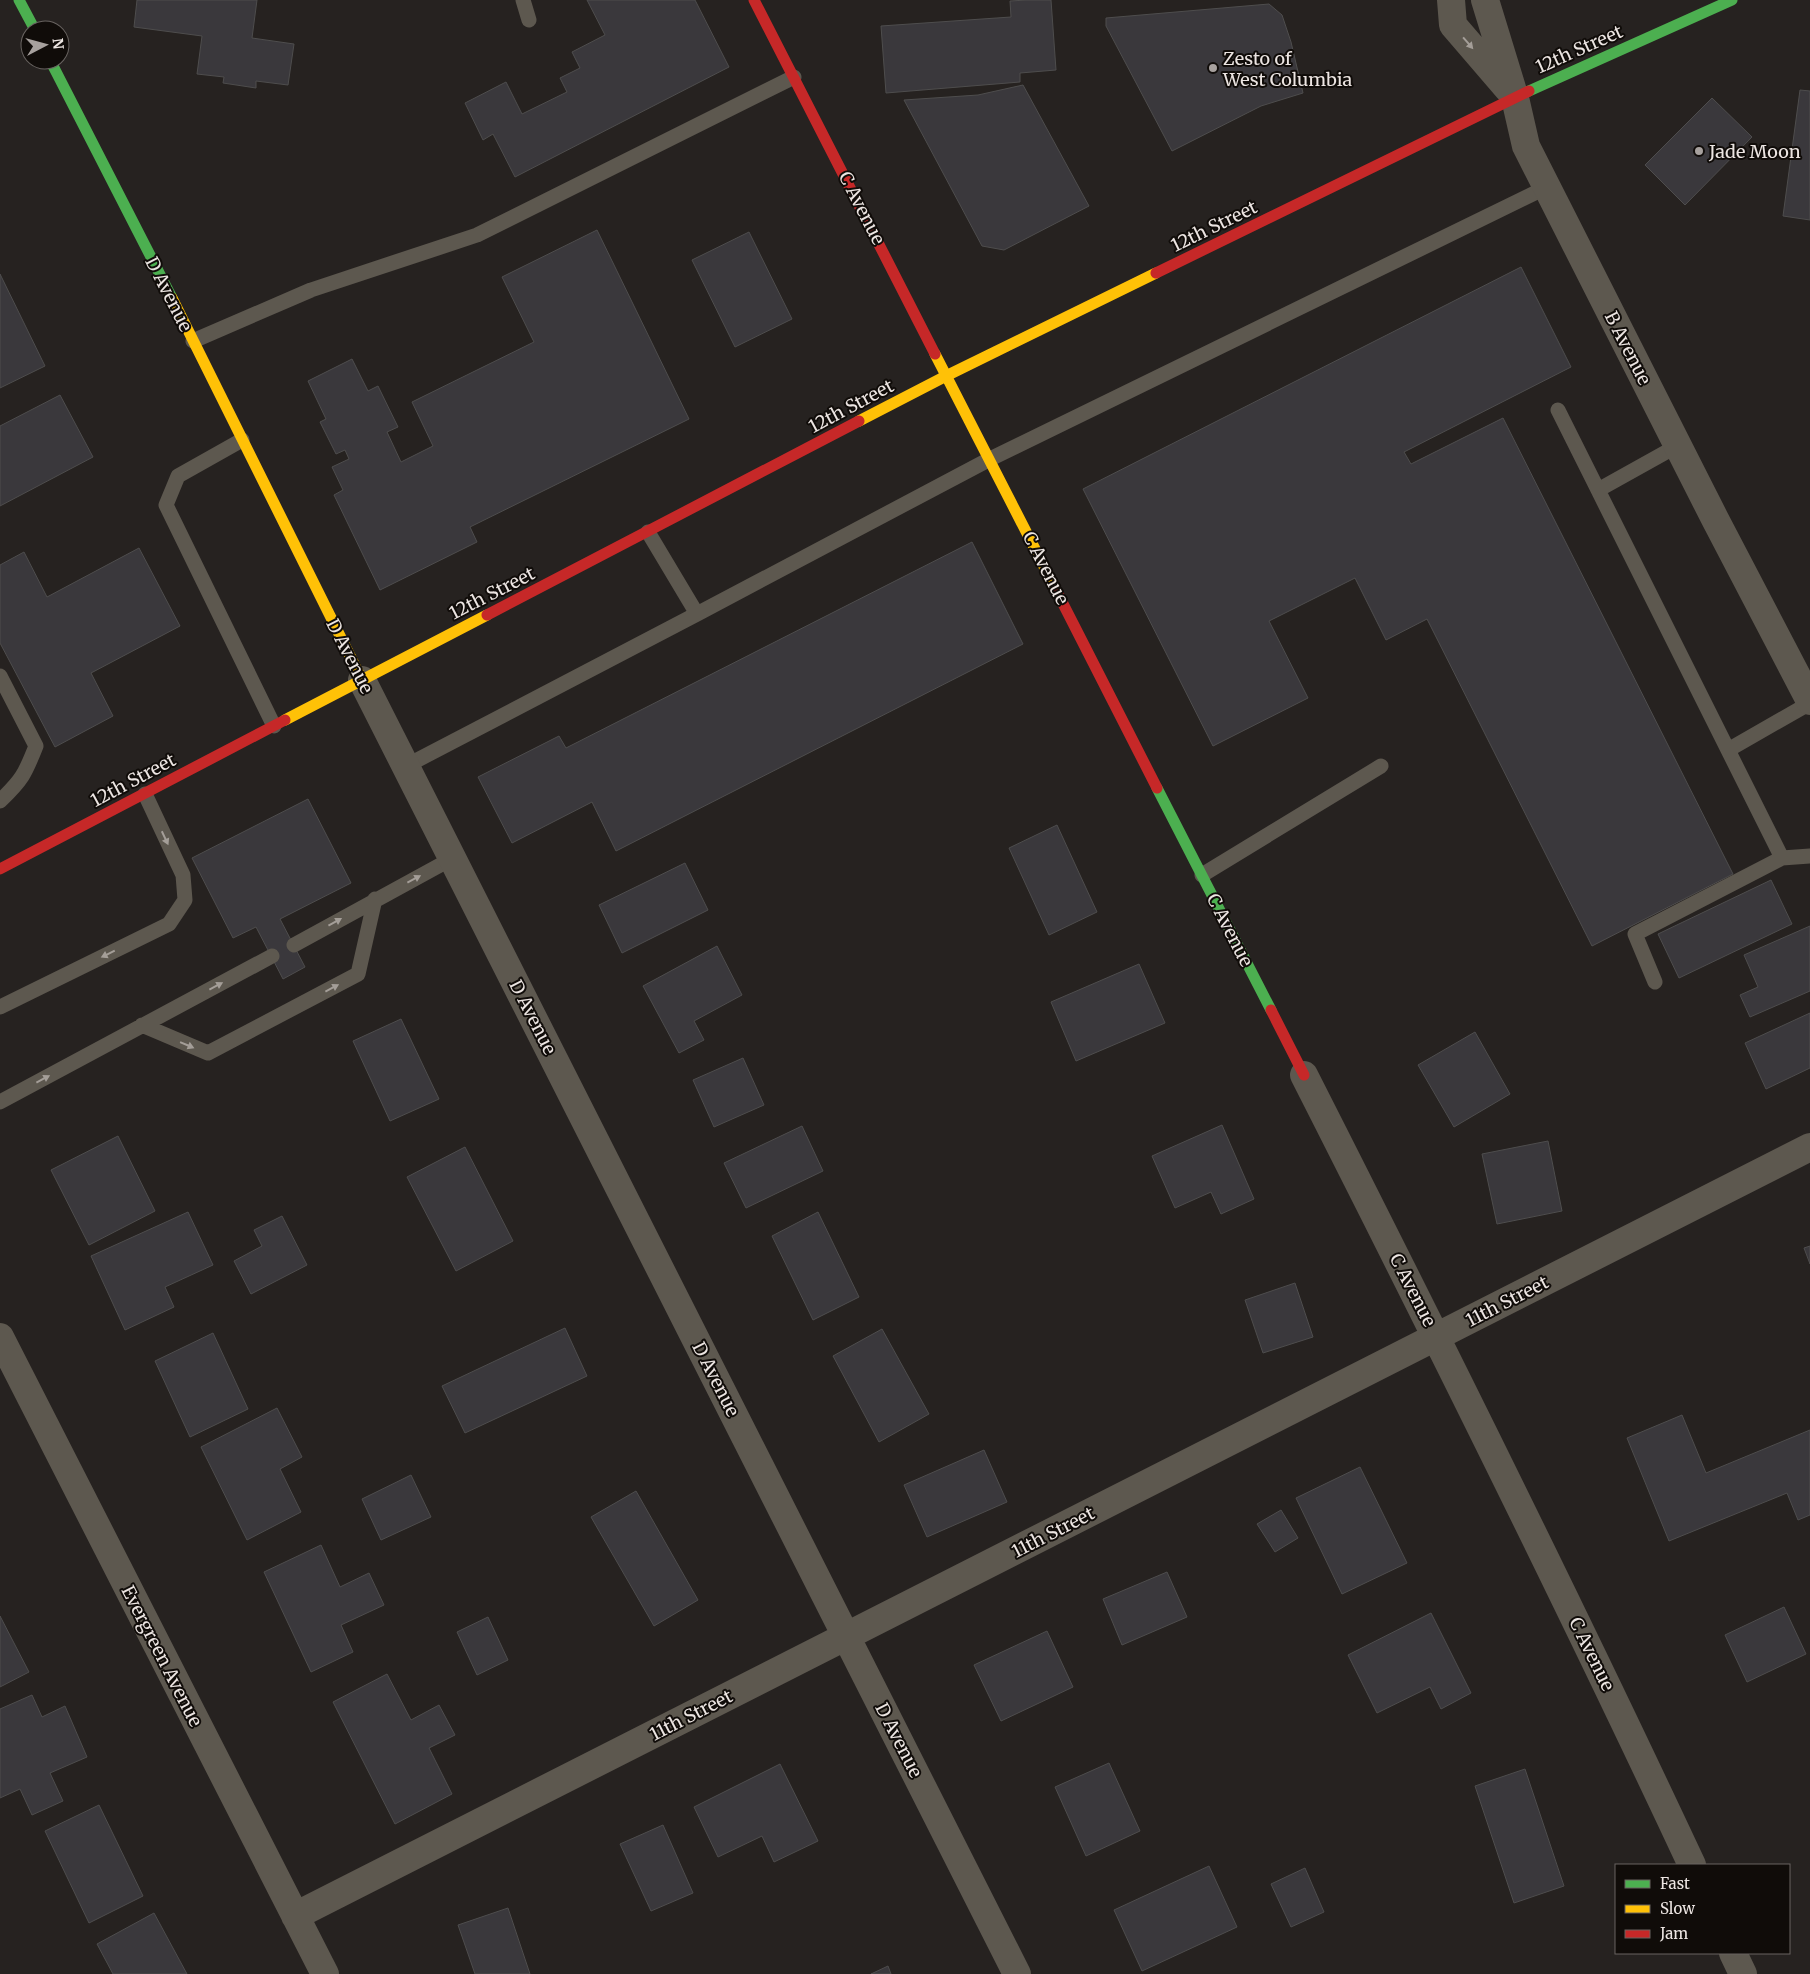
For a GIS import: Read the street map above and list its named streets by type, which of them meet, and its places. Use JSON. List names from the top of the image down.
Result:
{
  "streets": {
    "main road": ["12th Street", "C Avenue", "D Avenue"],
    "street": ["B Avenue", "11th Street", "Evergreen Avenue"]
  },
  "crossings": [
    ["12th Street", "C Avenue"],
    ["12th Street", "D Avenue"],
    ["12th Street", "B Avenue"],
    ["C Avenue", "11th Street"],
    ["D Avenue", "11th Street"],
    ["11th Street", "Evergreen Avenue"]
  ],
  "places": ["Zesto of West Columbia", "Jade Moon"],
  "legend": ["Fast", "Slow", "Jam"],
  "north": "right"
}
